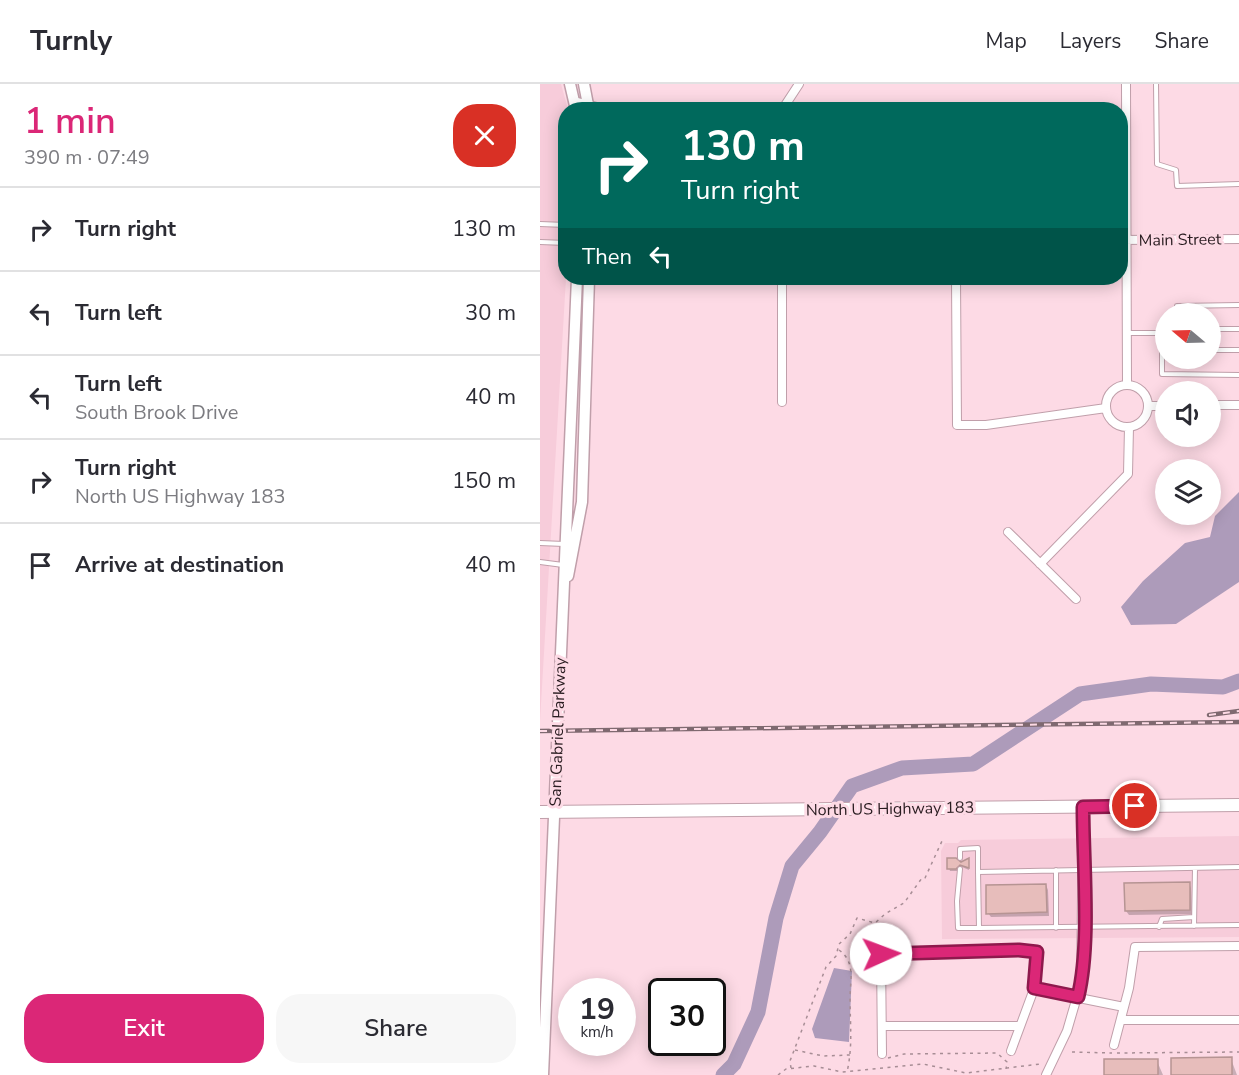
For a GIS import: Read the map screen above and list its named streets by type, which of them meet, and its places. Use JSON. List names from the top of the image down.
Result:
{
  "streets": {
    "main road": ["North US Highway 183"],
    "street": ["Main Street", "San Gabriel Parkway"]
  },
  "crossings": [
    ["San Gabriel Parkway", "North US Highway 183"]
  ],
  "north": "left",
  "page": {
    "header": "Turnly",
    "nav": ["Map", "Layers", "Share"],
    "heading": ["1 min", "390 m · 07:49"],
    "turn": ["130 m", "Turn right"],
    "list": [
      {
        "name": "Turn right",
        "value": "130 m"
      },
      {
        "name": "Turn left",
        "value": "30 m"
      },
      {
        "name": "Turn left",
        "note": "South Brook Drive",
        "value": "40 m"
      },
      {
        "name": "Turn right",
        "note": "North US Highway 183",
        "value": "150 m"
      },
      {
        "name": "Arrive at destination",
        "value": "40 m"
      }
    ],
    "then": "Then",
    "speed": "19 km/h",
    "limit": "30",
    "buttons": ["Exit", "Share"]
  }
}
